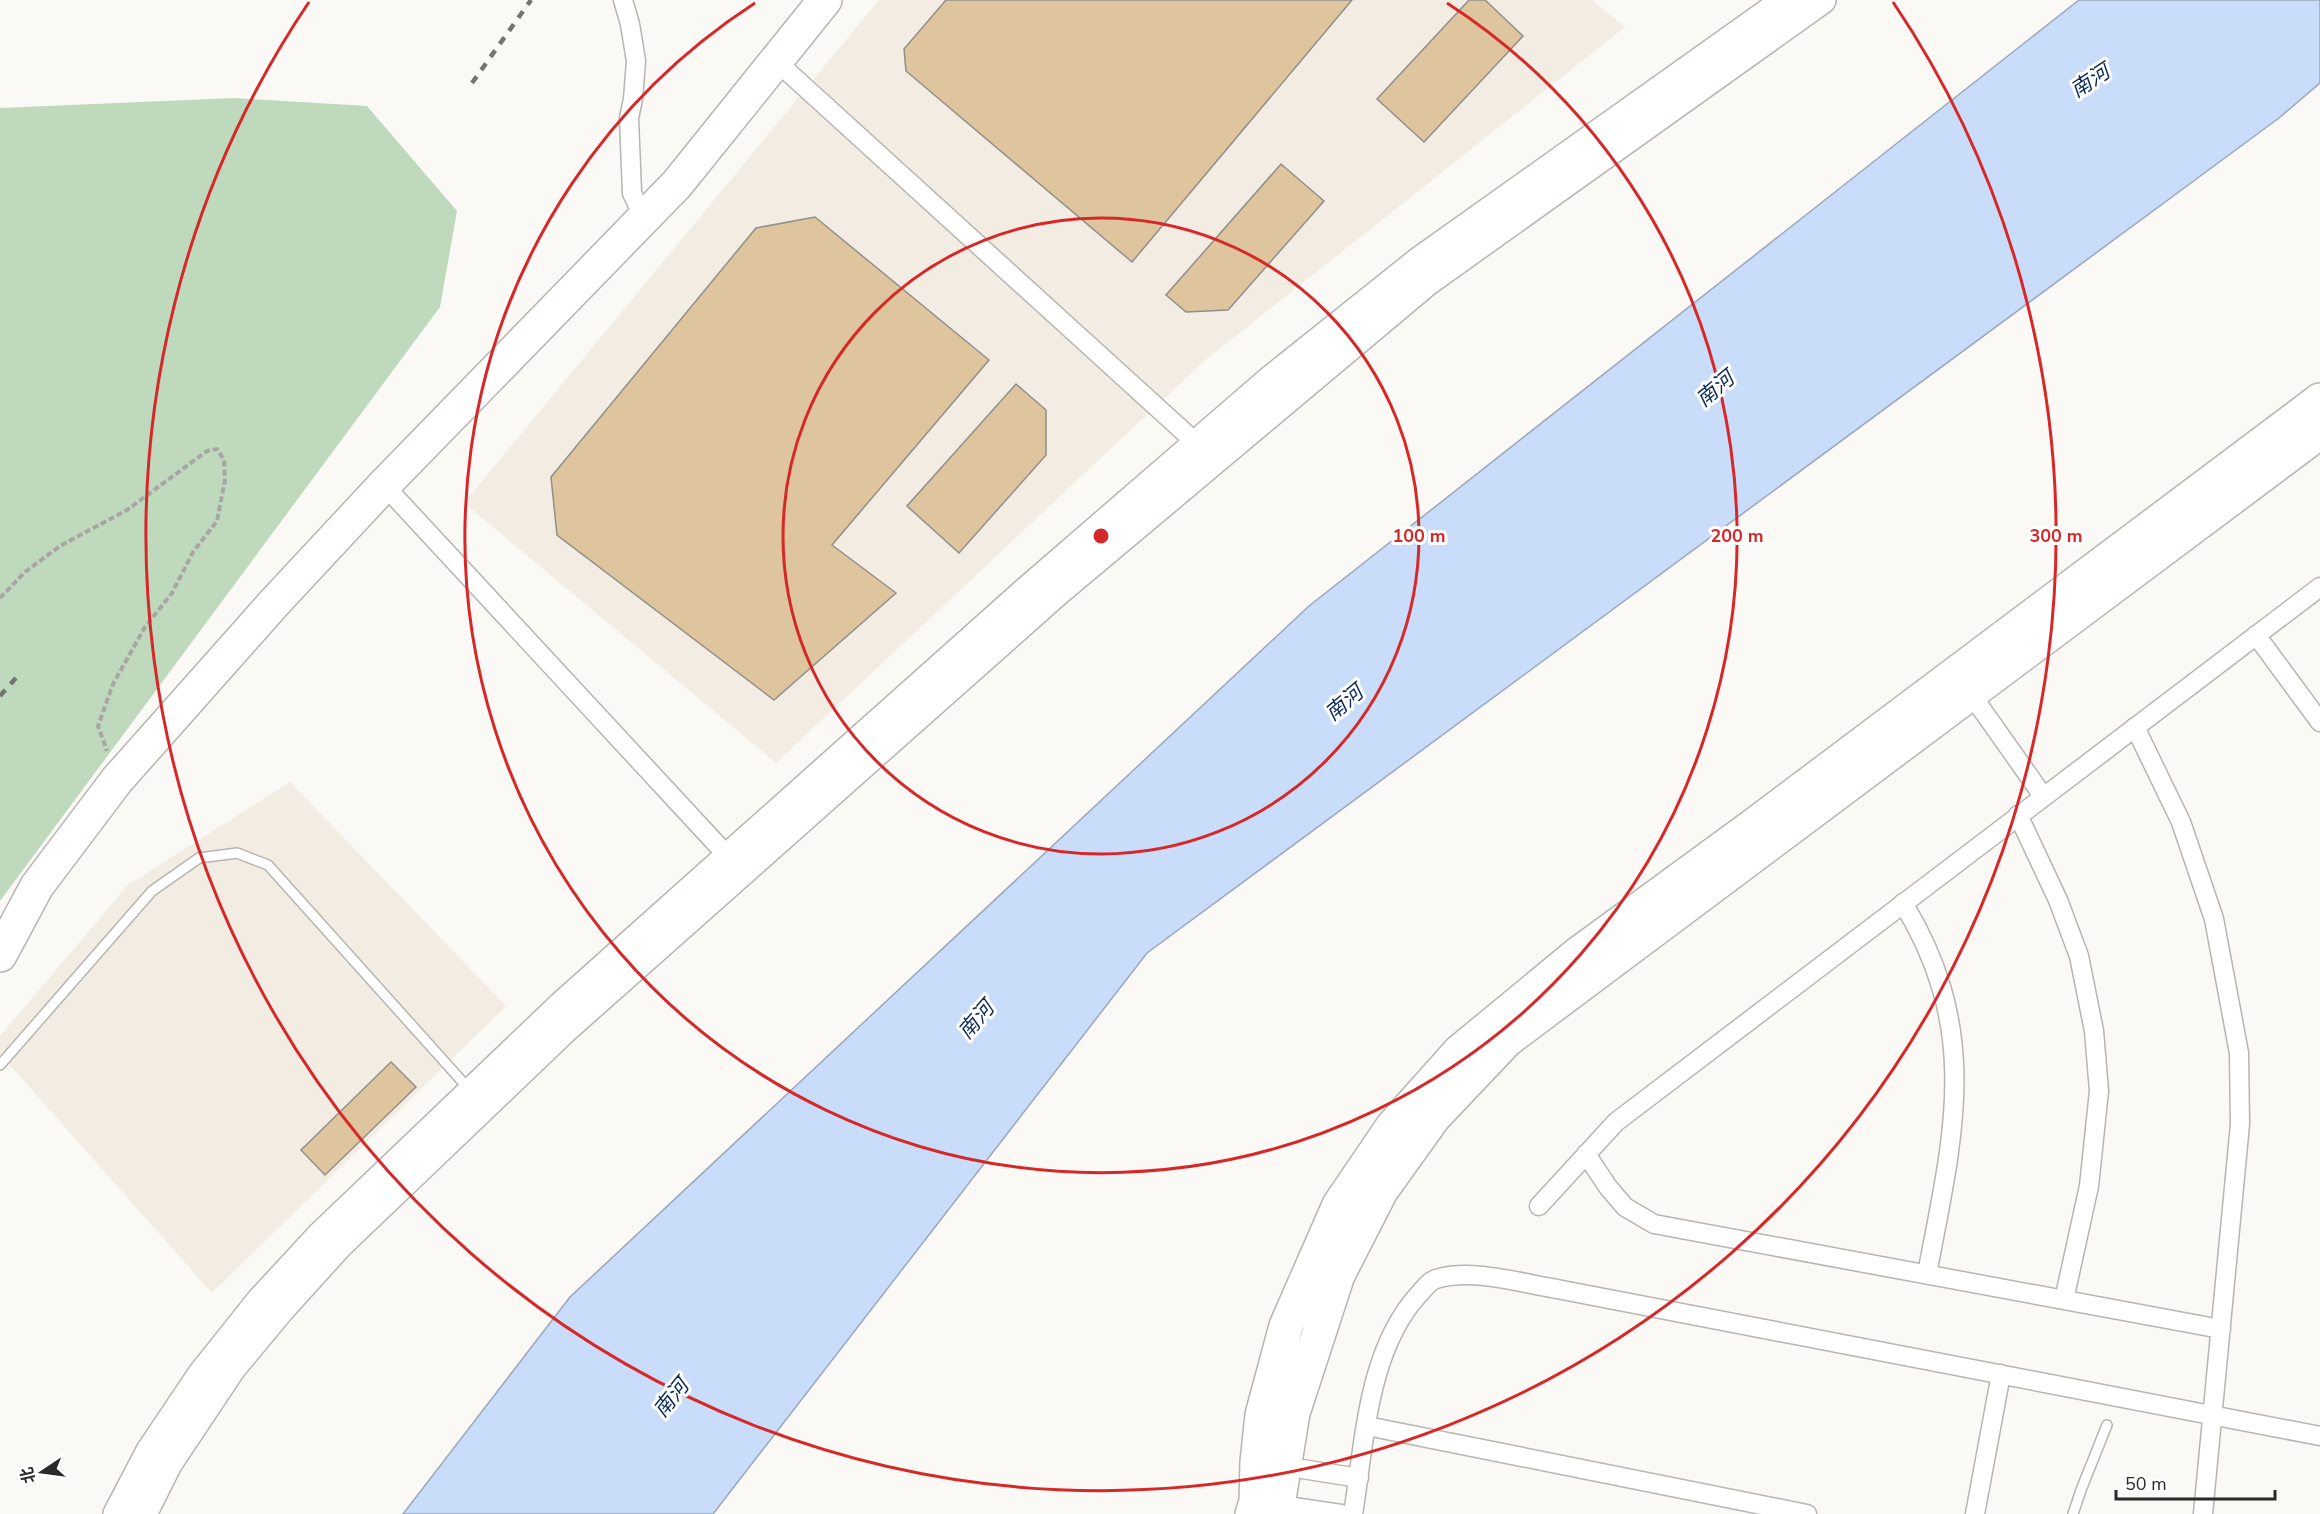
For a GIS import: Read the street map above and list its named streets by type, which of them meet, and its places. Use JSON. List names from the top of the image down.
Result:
{
  "water": ["南河"],
  "scale_bar": "50 m",
  "north": "left",
  "rings": ["100 m", "200 m", "300 m"]
}
